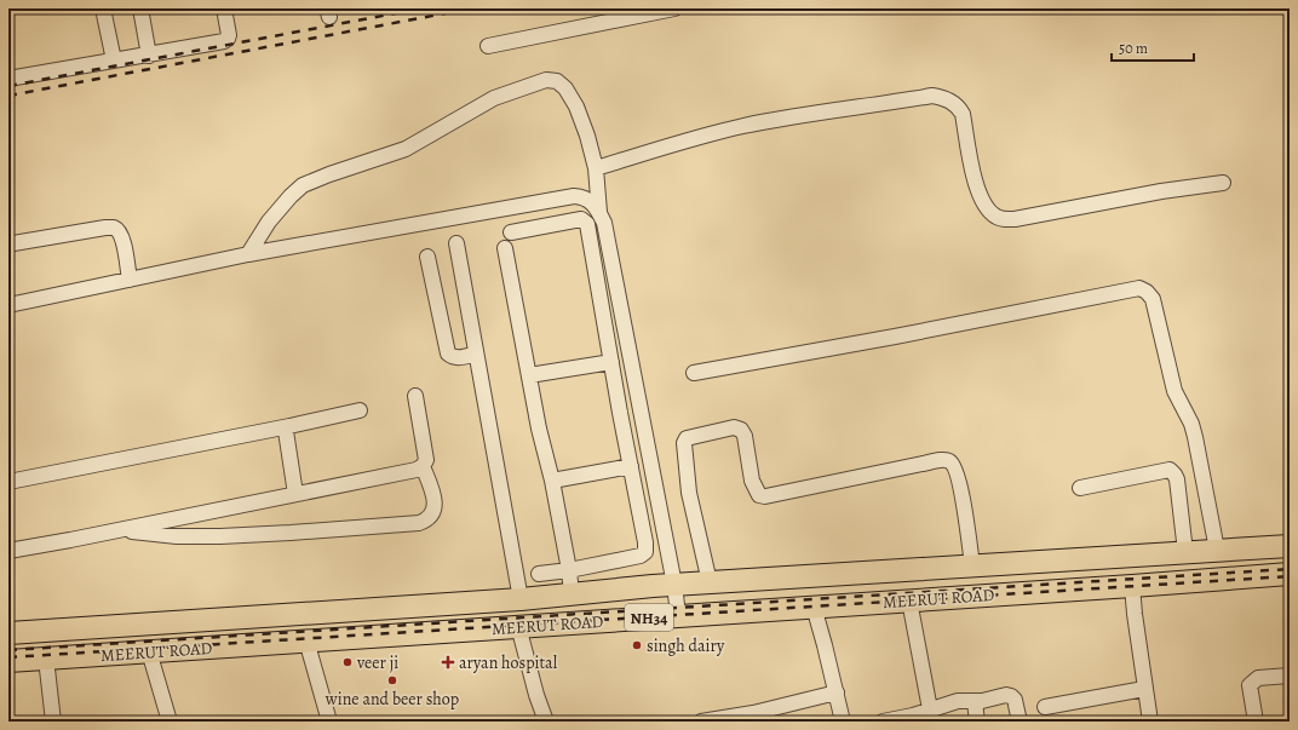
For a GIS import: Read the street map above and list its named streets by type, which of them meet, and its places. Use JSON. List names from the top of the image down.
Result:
{
  "streets": {
    "highway": ["MEERUT ROAD", "NH34"]
  },
  "places": {
    "other": ["singh dairy", "veer ji", "wine and beer shop"],
    "health": ["aryan hospital"]
  },
  "scale_bar": "50 m"
}
